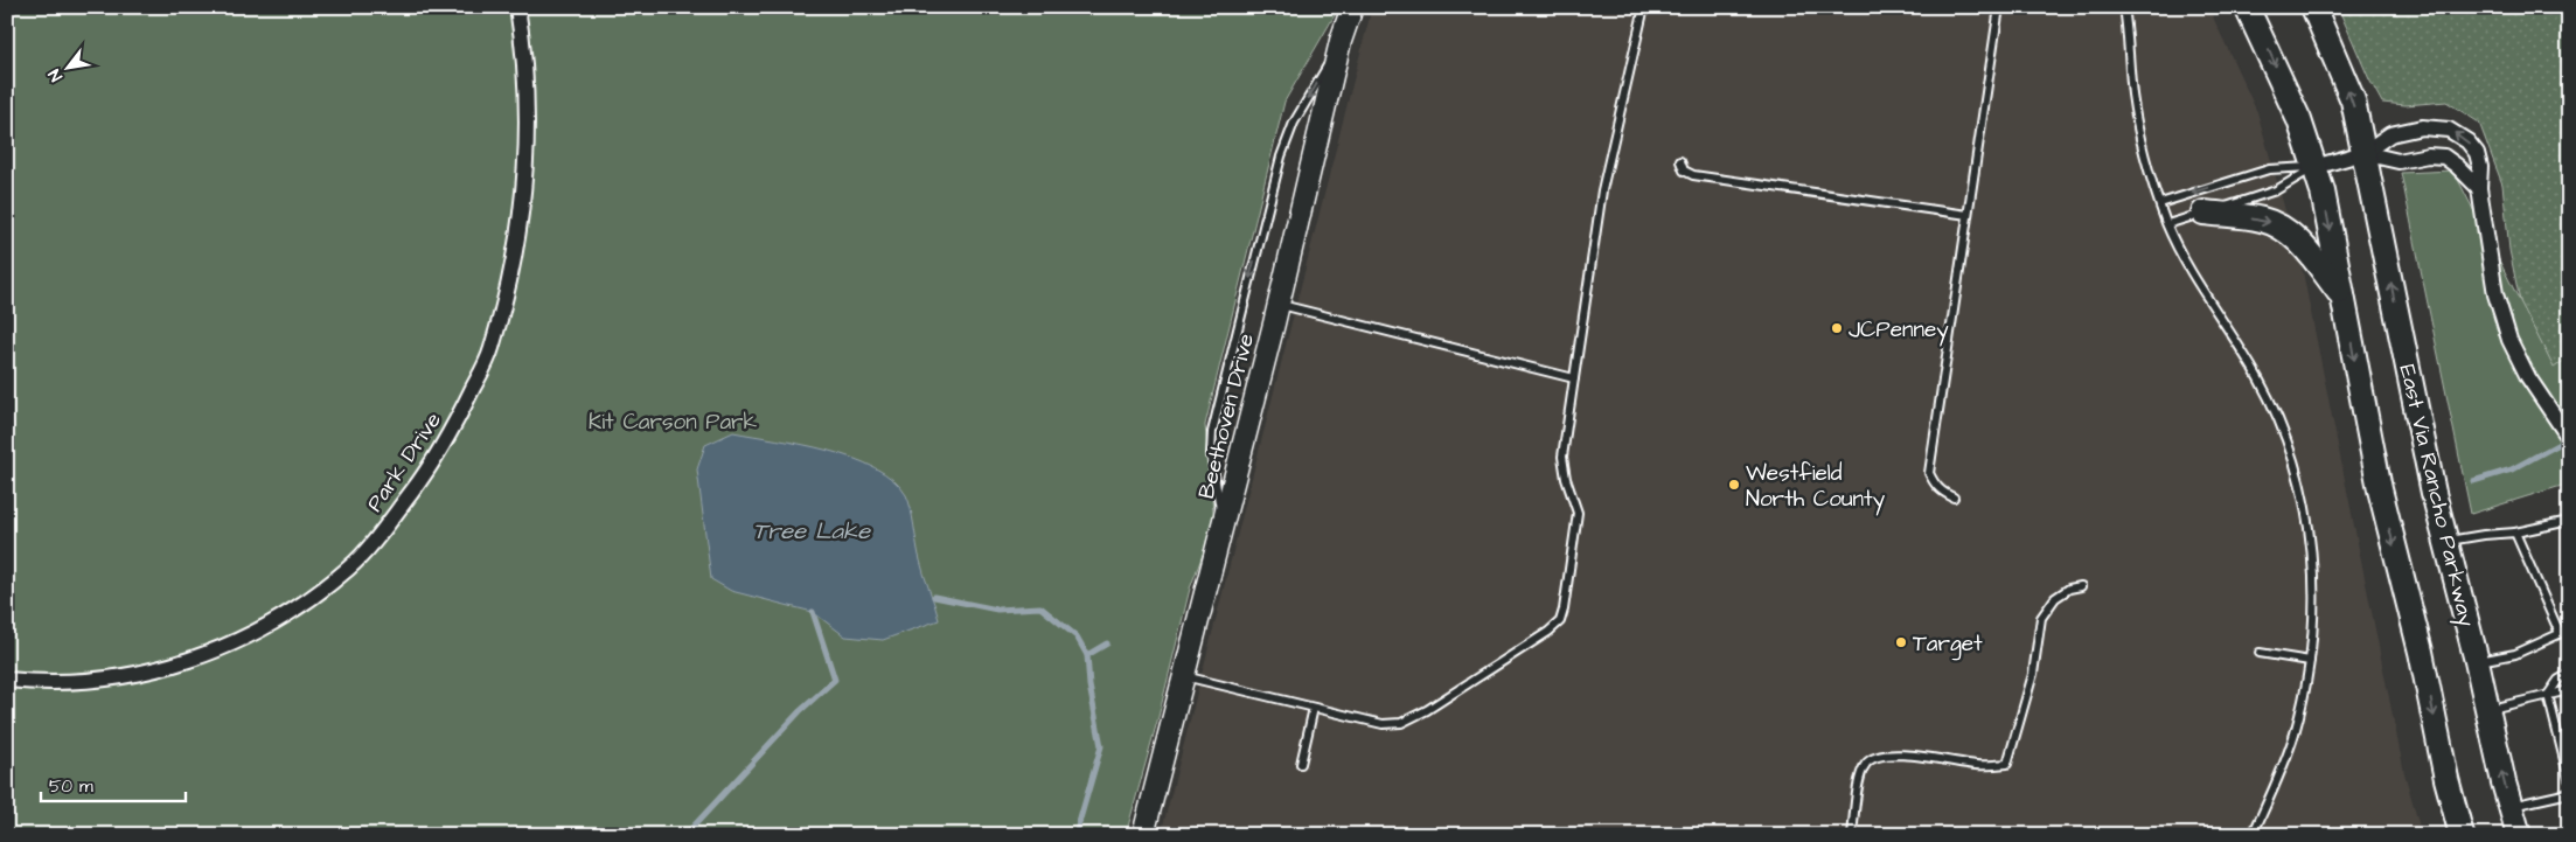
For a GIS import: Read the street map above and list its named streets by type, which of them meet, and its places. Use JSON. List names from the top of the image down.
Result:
{
  "streets": {
    "main road": ["Beethoven Drive", "East Via Rancho Parkway"],
    "street": ["Park Drive"]
  },
  "water": ["Tree Lake"],
  "parks": ["Kit Carson Park"],
  "places": ["JCPenney", "Westfield North County", "Target"],
  "scale_bar": "50 m",
  "north": "bottom left"
}
